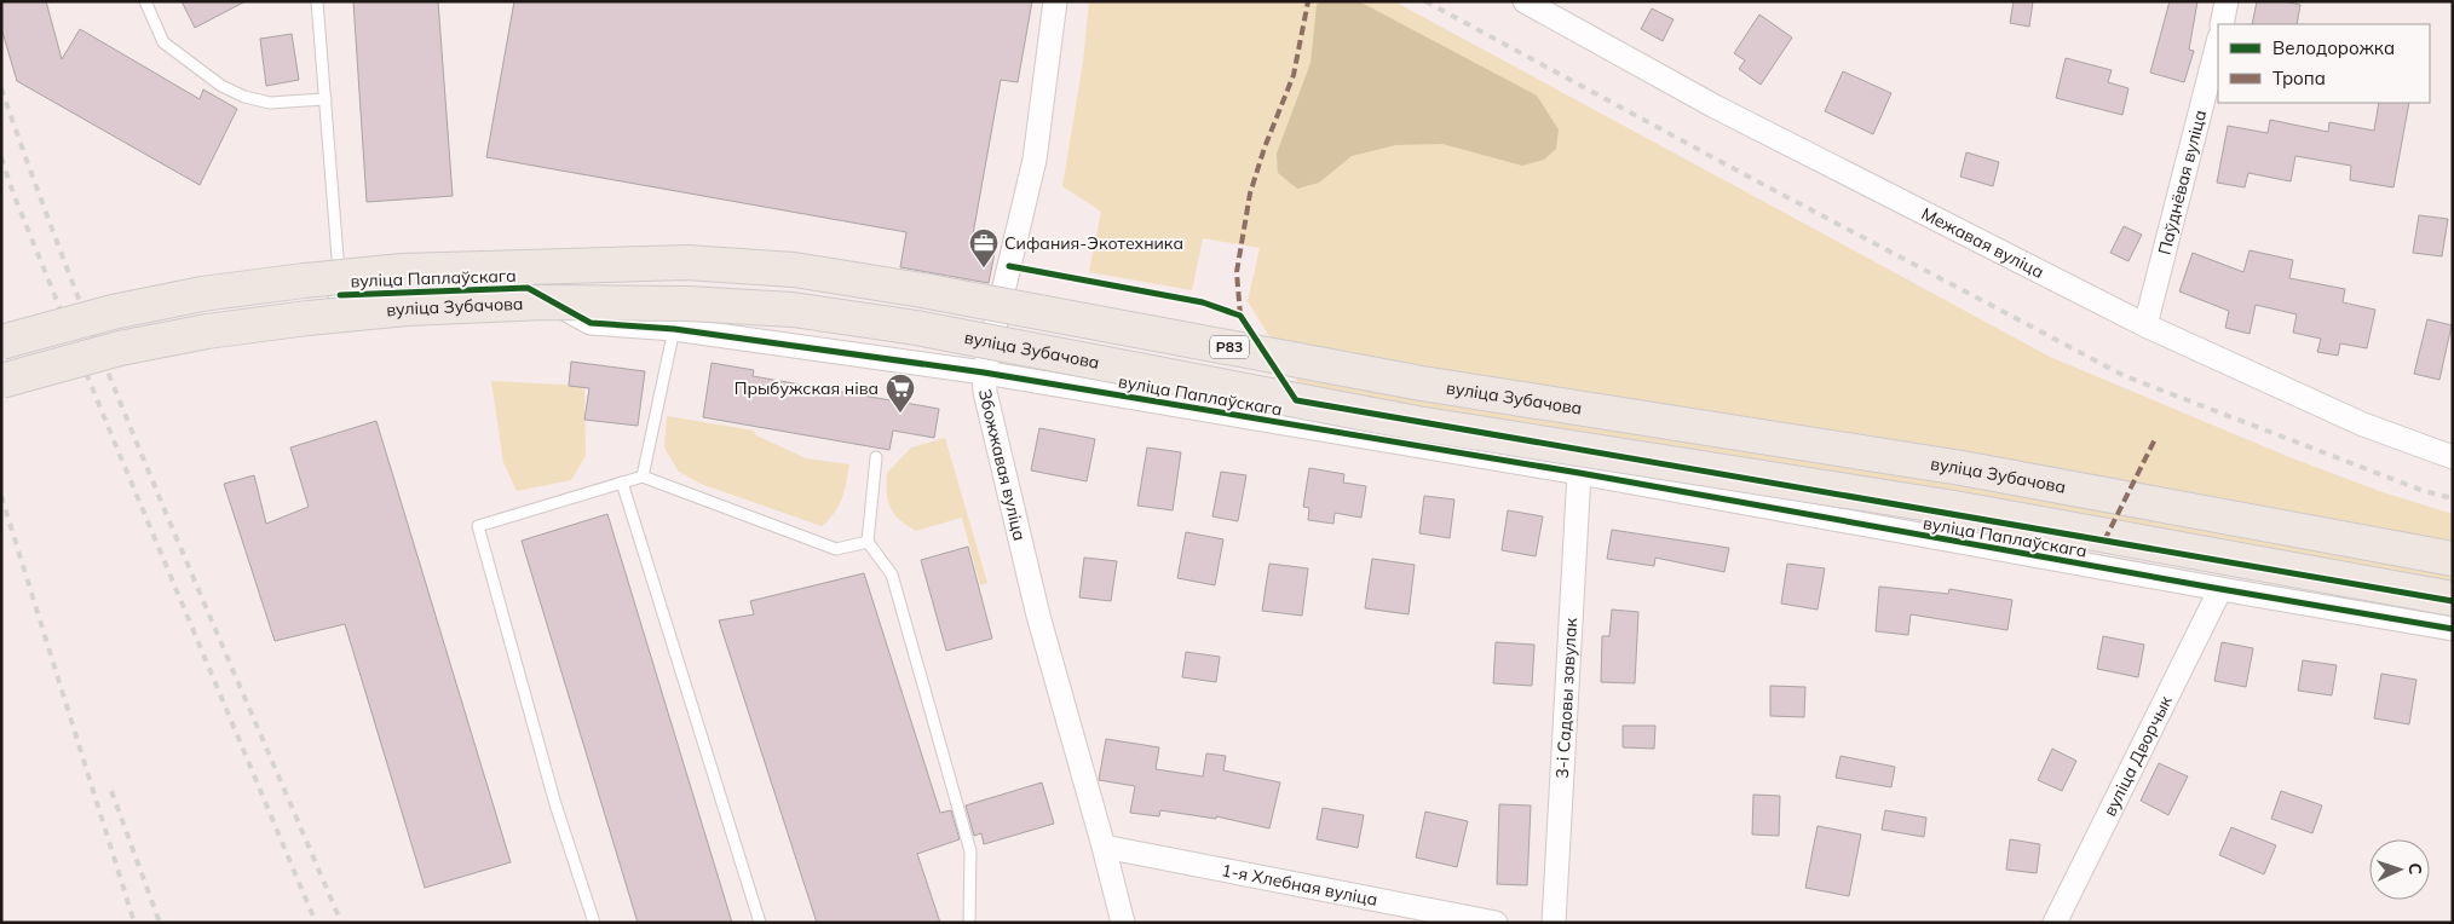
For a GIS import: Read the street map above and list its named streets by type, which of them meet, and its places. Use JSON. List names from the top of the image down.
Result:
{
  "streets": {
    "highway": ["вуліца Зубачова", "Р83"],
    "street": [
      "Паўднёвая вуліца",
      "Межавая вуліца",
      "вуліца Паплаўскага",
      "Збожжавая вуліца",
      "3-і Садовы завулак",
      "вуліца Дворчык",
      "1-я Хлебная вуліца"
    ]
  },
  "crossings": [
    ["Паўднёвая вуліца", "Межавая вуліца"],
    ["вуліца Паплаўскага", "Збожжавая вуліца"],
    ["вуліца Паплаўскага", "3-і Садовы завулак"],
    ["вуліца Паплаўскага", "вуліца Дворчык"],
    ["Збожжавая вуліца", "1-я Хлебная вуліца"]
  ],
  "places": {
    "office": ["Сифания-Экотехника"],
    "supermarket": ["Прыбужская ніва"]
  },
  "legend": ["Велодорожка", "Тропа"],
  "north": "right"
}
